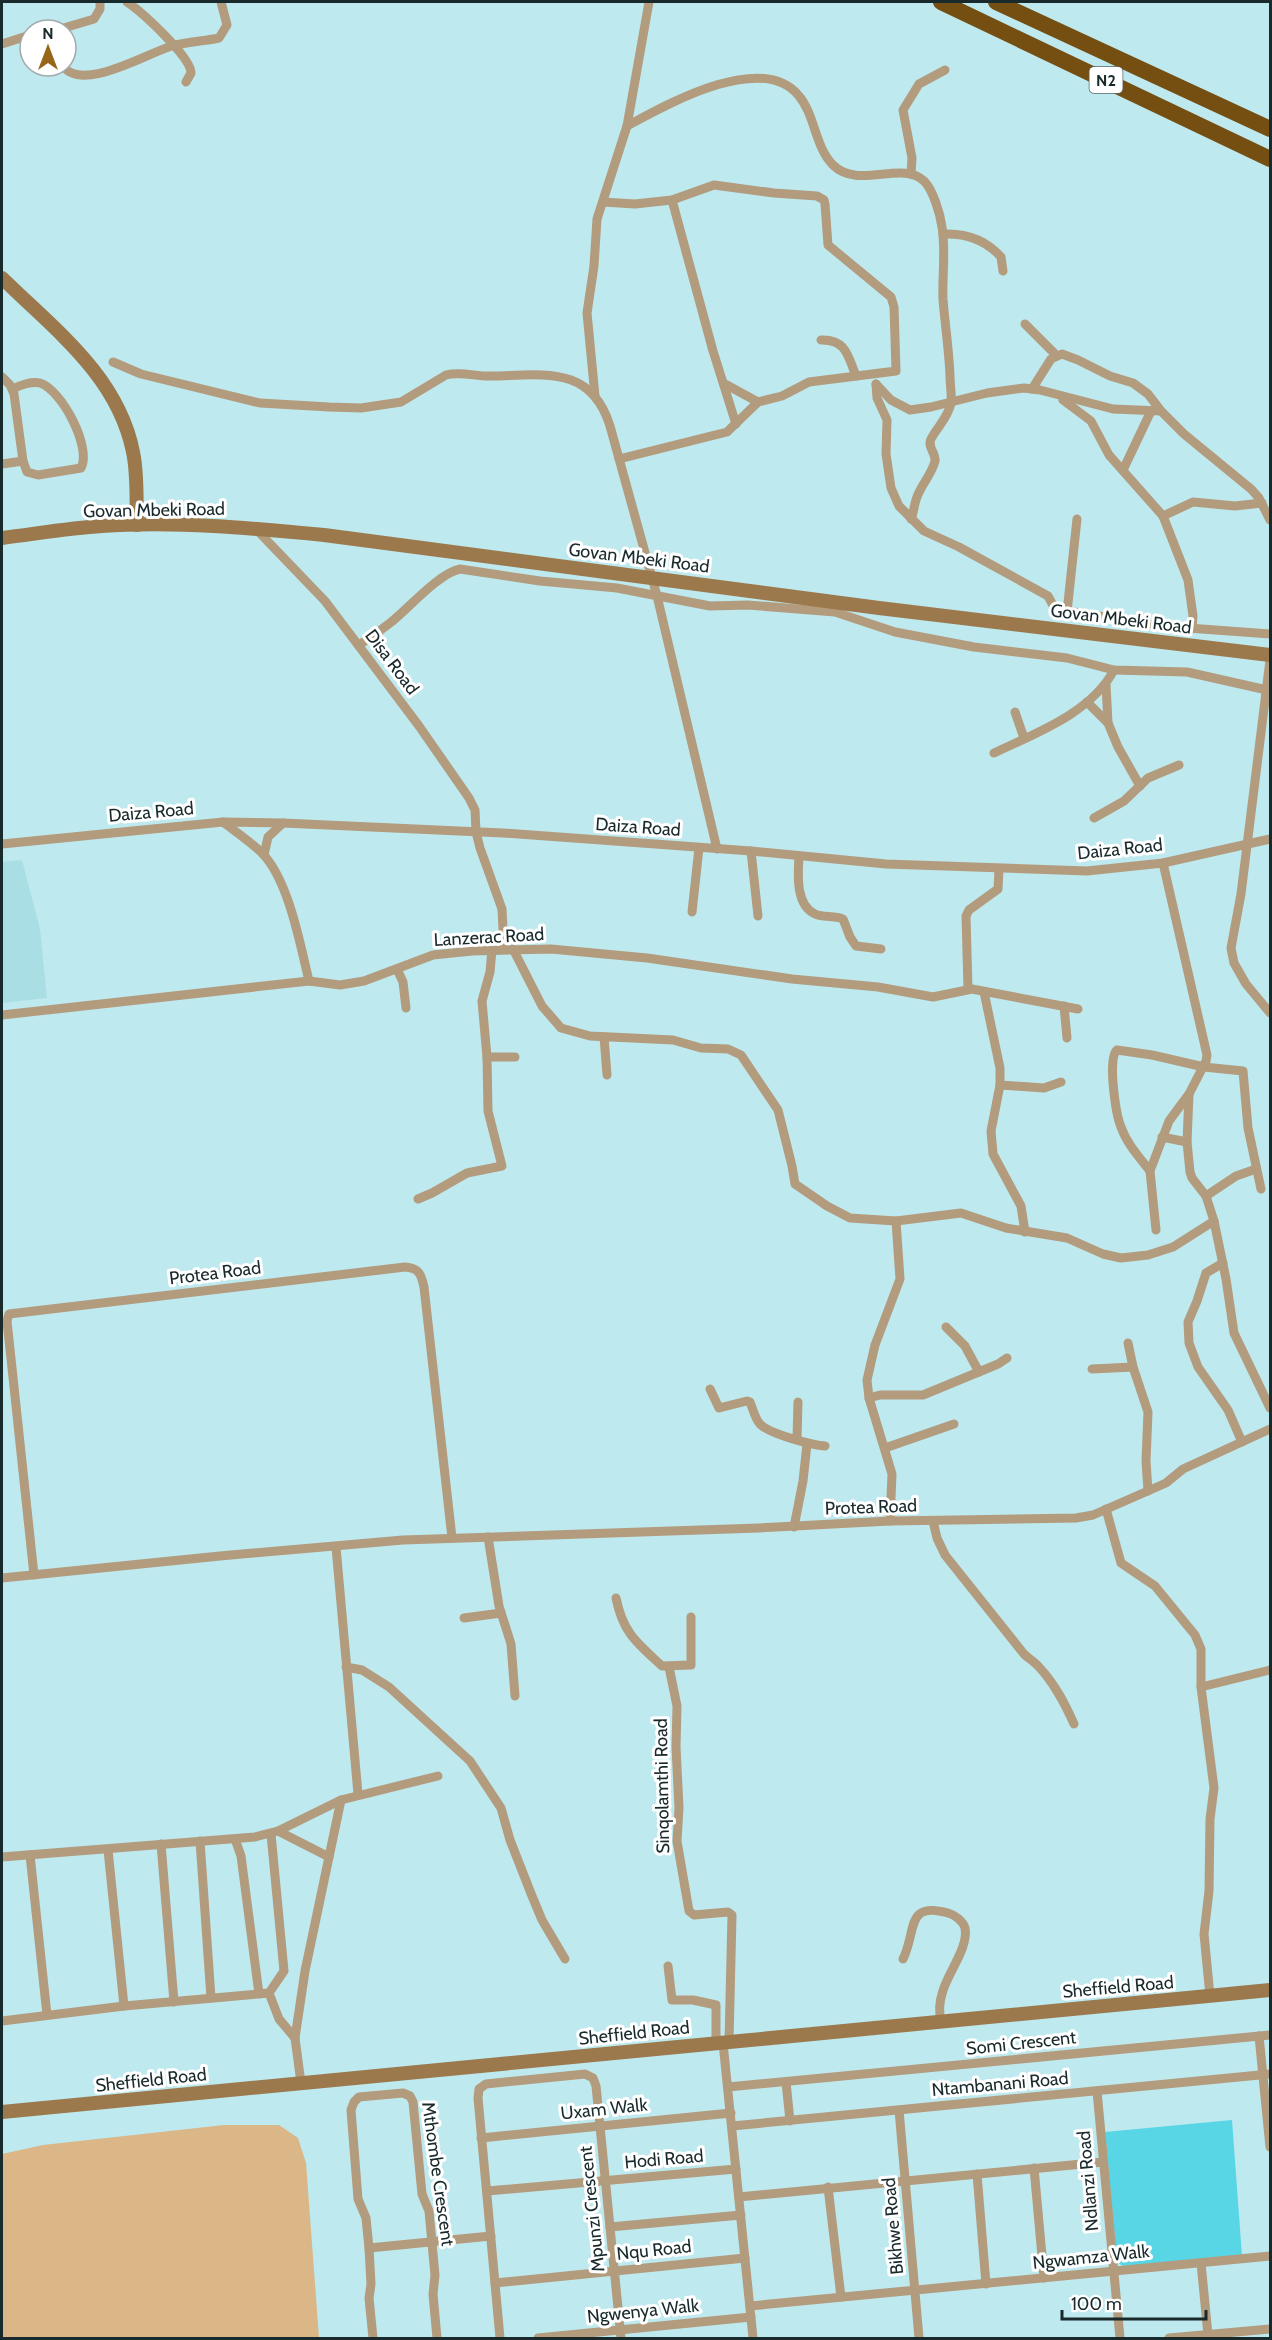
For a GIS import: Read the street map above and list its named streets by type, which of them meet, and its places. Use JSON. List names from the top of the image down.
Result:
{
  "streets": {
    "highway": ["N2"],
    "street": [
      "Govan Mbeki Road",
      "Disa Road",
      "Daiza Road",
      "Lanzerac Road",
      "Protea Road",
      "Sinqolamthi Road",
      "Sheffield Road",
      "Somi Crescent",
      "Ntambanani Road",
      "Uxam Walk",
      "Hodi Road",
      "Mthombe Crescent",
      "Ndlanzi Road",
      "Mpunzi Crescent",
      "Bikhwe Road",
      "Nqu Road",
      "Ngwamza Walk",
      "Ngwenya Walk"
    ]
  },
  "crossings": [
    ["Govan Mbeki Road", "Disa Road"],
    ["Disa Road", "Daiza Road"],
    ["Disa Road", "Lanzerac Road"],
    ["Sinqolamthi Road", "Sheffield Road"],
    ["Sinqolamthi Road", "Somi Crescent"],
    ["Sinqolamthi Road", "Ntambanani Road"],
    ["Sinqolamthi Road", "Uxam Walk"],
    ["Sinqolamthi Road", "Hodi Road"],
    ["Sinqolamthi Road", "Nqu Road"],
    ["Sinqolamthi Road", "Ngwamza Walk"],
    ["Sinqolamthi Road", "Ngwenya Walk"],
    ["Ntambanani Road", "Ndlanzi Road"],
    ["Ntambanani Road", "Bikhwe Road"],
    ["Uxam Walk", "Mpunzi Crescent"],
    ["Hodi Road", "Mpunzi Crescent"],
    ["Ndlanzi Road", "Ngwamza Walk"],
    ["Mpunzi Crescent", "Nqu Road"],
    ["Mpunzi Crescent", "Ngwenya Walk"],
    ["Bikhwe Road", "Ngwamza Walk"]
  ],
  "scale_bar": "100 m",
  "north": "top"
}
